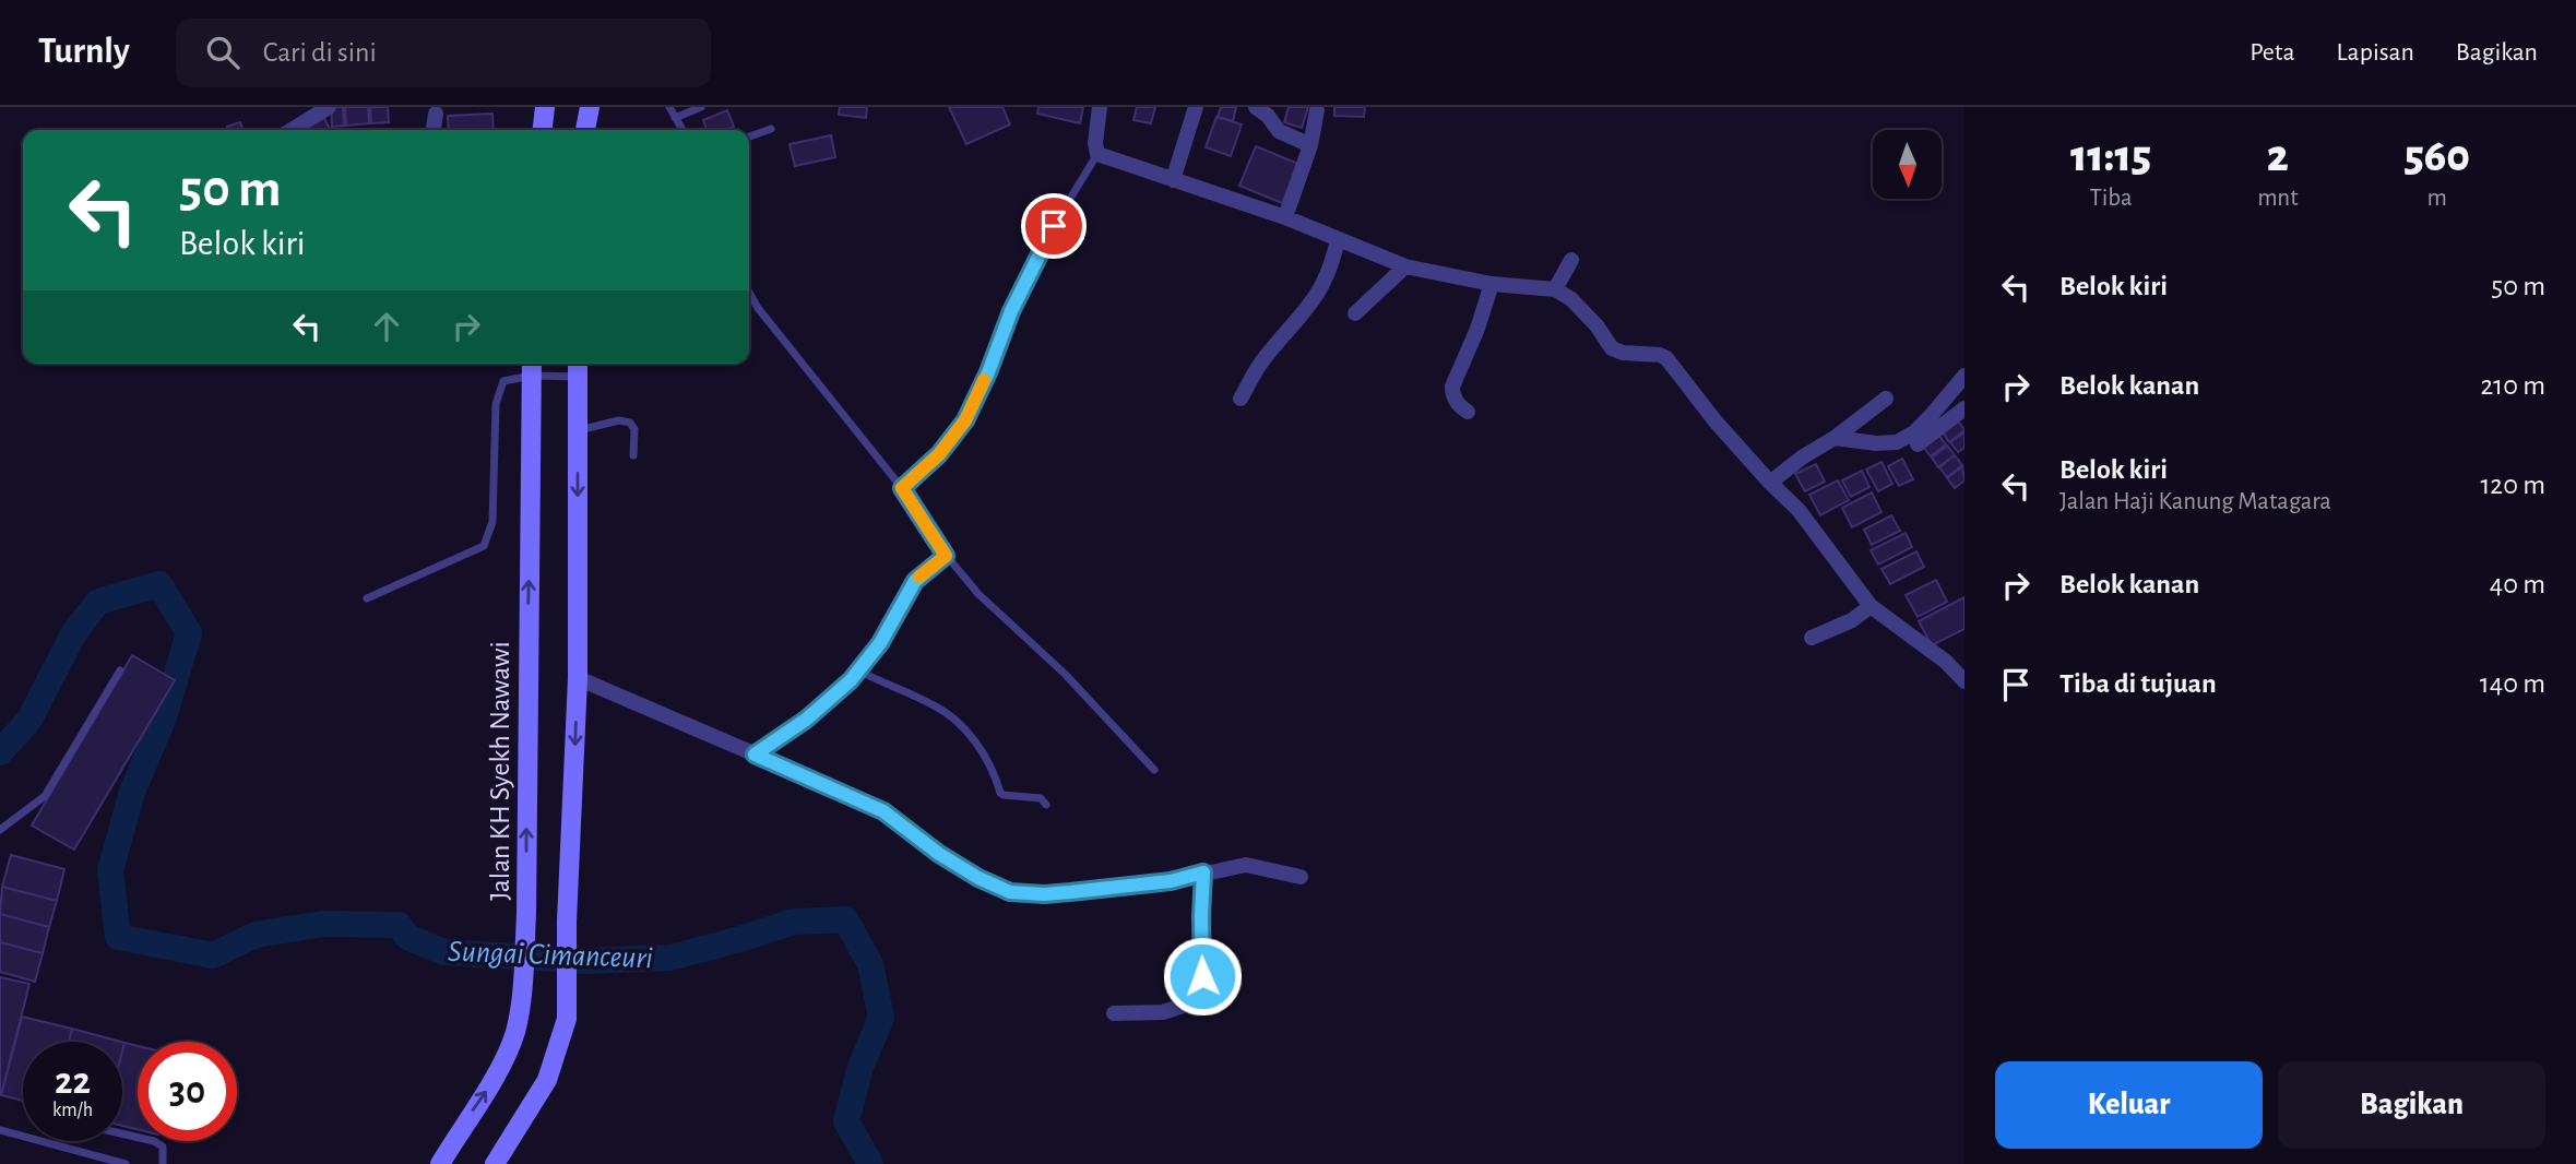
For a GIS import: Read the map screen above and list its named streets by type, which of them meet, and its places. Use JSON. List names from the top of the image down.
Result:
{
  "streets": {
    "main road": ["Jalan KH Syekh Nawawi"]
  },
  "water": ["Sungai Cimanceuri"],
  "north": "bottom",
  "page": {
    "header": "Turnly",
    "search": "Cari di sini",
    "nav": ["Peta", "Lapisan", "Bagikan"],
    "eta": [
      "11:15",
      "Tiba",
      "2",
      "mnt",
      "560",
      "m"
    ],
    "turn": ["50 m", "Belok kiri"],
    "list": [
      {
        "name": "Belok kiri",
        "value": "50 m"
      },
      {
        "name": "Belok kanan",
        "value": "210 m"
      },
      {
        "name": "Belok kiri",
        "note": "Jalan Haji Kanung Matagara",
        "value": "120 m"
      },
      {
        "name": "Belok kanan",
        "value": "40 m"
      },
      {
        "name": "Tiba di tujuan",
        "value": "140 m"
      }
    ],
    "speed": "22 km/h",
    "limit": "30",
    "buttons": ["Keluar", "Bagikan"]
  }
}
